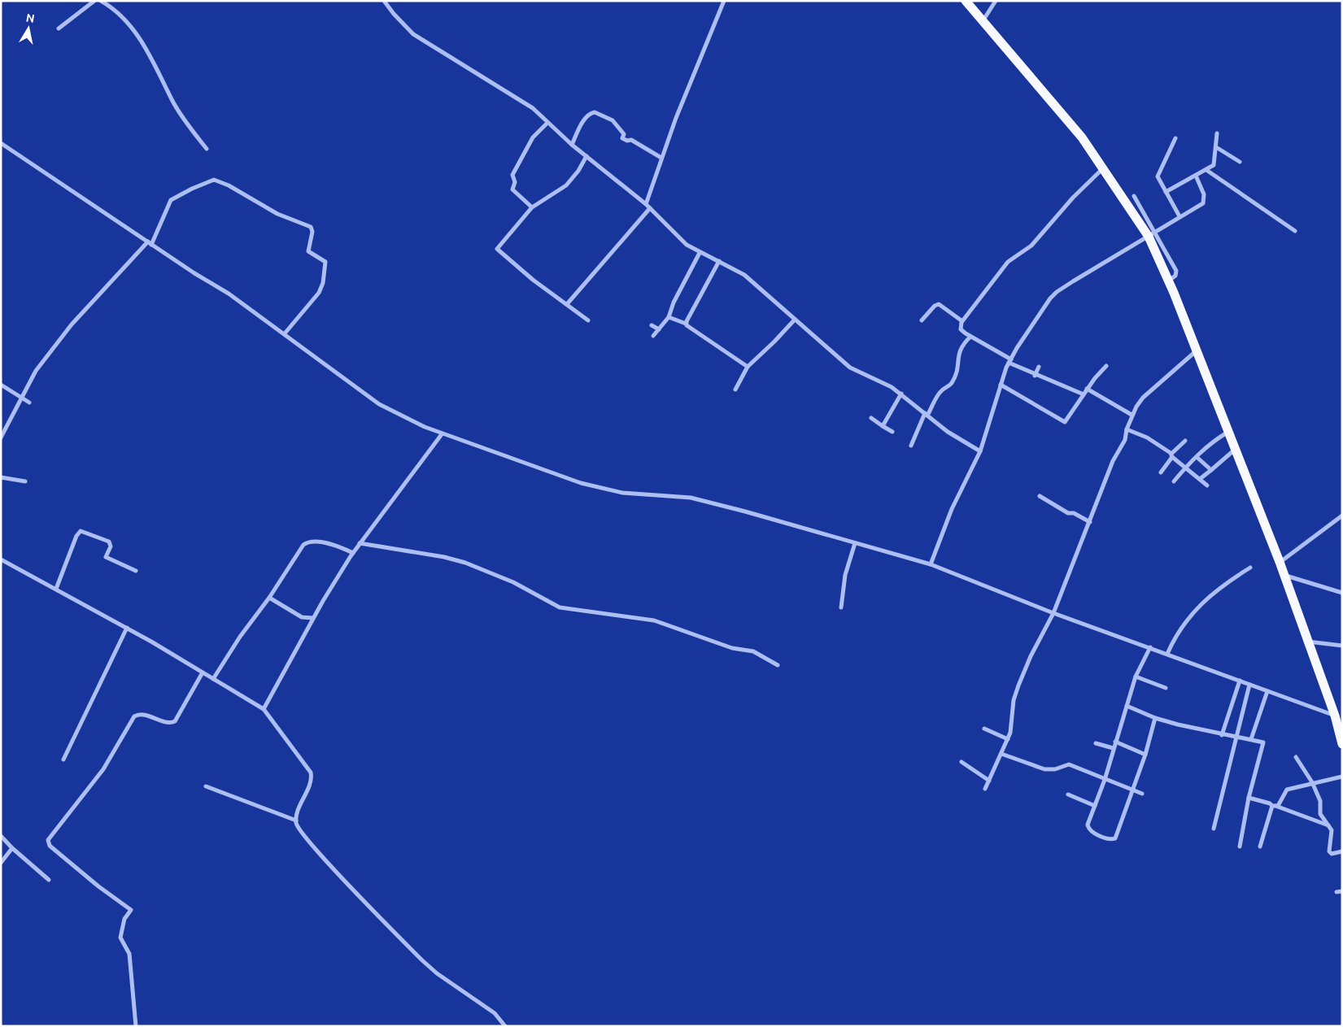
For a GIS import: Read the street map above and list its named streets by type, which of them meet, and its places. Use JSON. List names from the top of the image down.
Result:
{
  "north": "top"
}
